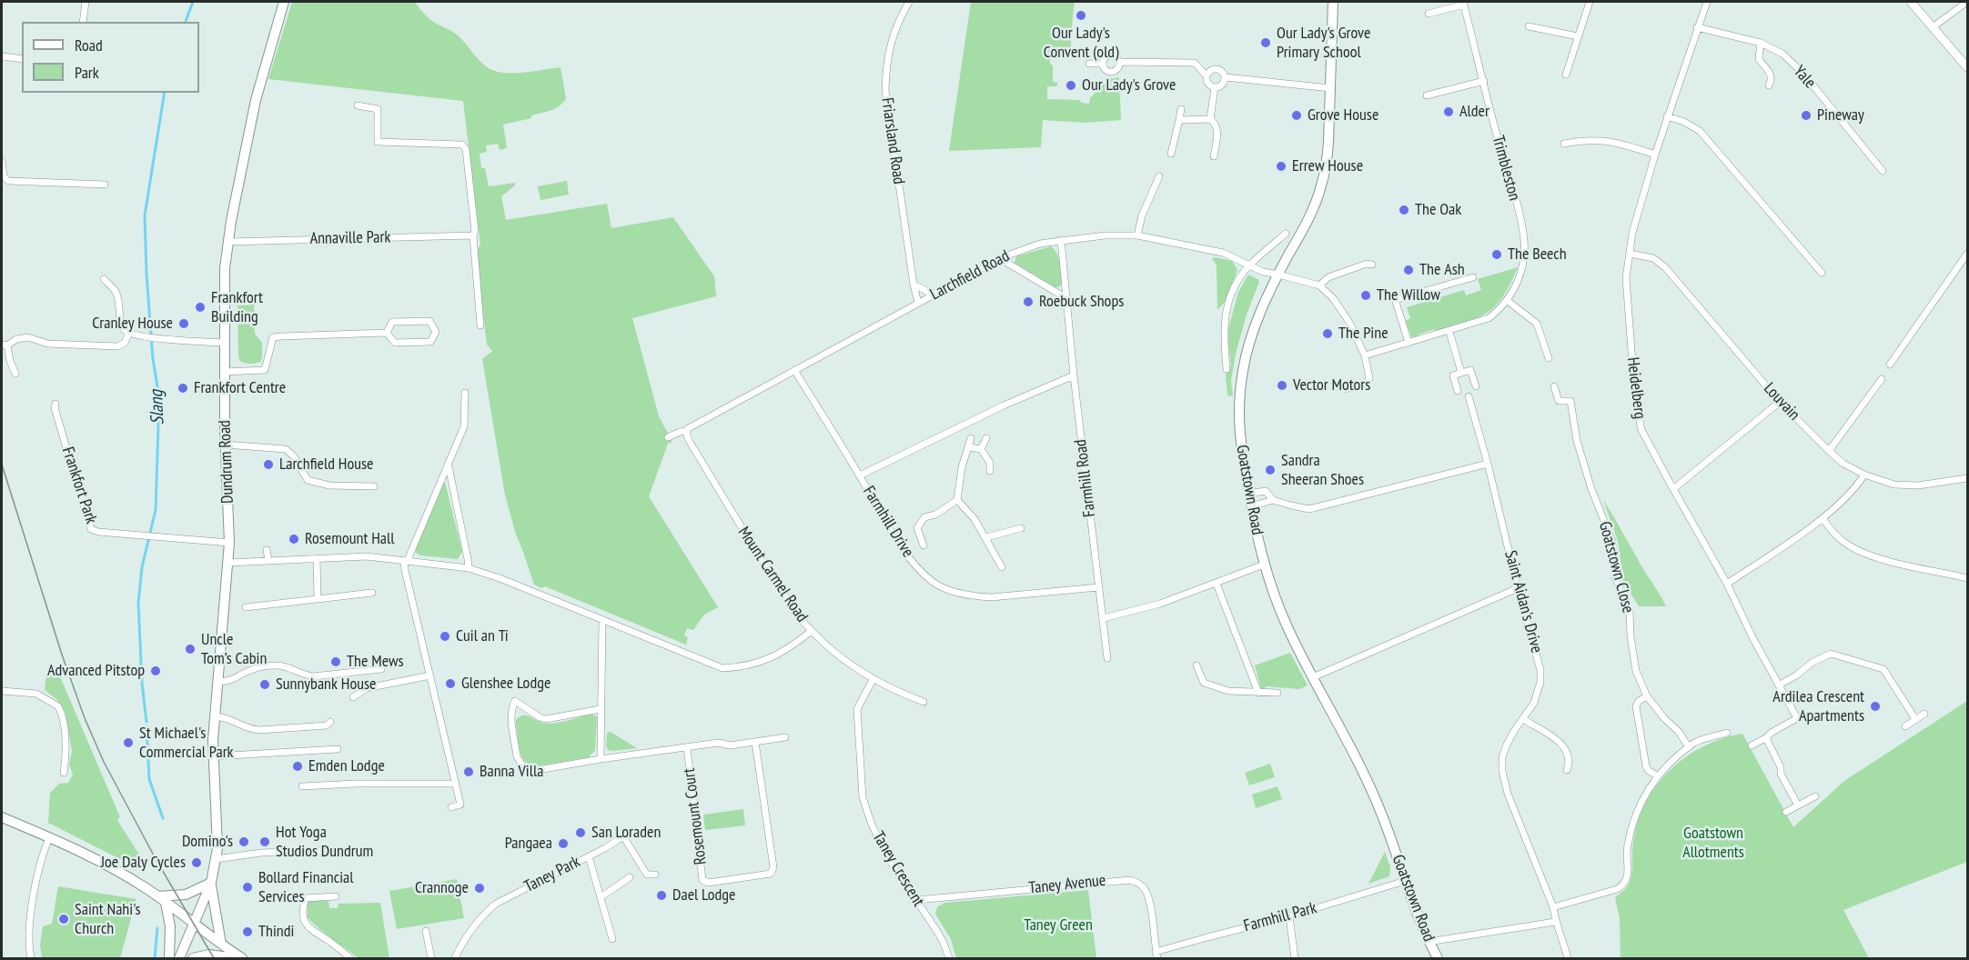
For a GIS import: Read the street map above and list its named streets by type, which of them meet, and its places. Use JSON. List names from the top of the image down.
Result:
{
  "streets": {
    "main road": ["Dundrum Road", "Goatstown Road"],
    "street": [
      "Yale",
      "Friarsland Road",
      "Trimbleston",
      "Annaville Park",
      "Larchfield Road",
      "Heidelberg",
      "Louvain",
      "Farmhill Road",
      "Frankfort Park",
      "Farmhill Drive",
      "Goatstown Close",
      "Mount Carmel Road",
      "Saint Aidan's Drive",
      "Rosemount Court",
      "Taney Crescent",
      "Taney Park",
      "Taney Avenue",
      "Farmhill Park"
    ]
  },
  "crossings": [
    ["Yale", "Heidelberg"],
    ["Friarsland Road", "Larchfield Road"],
    ["Annaville Park", "Dundrum Road"],
    ["Larchfield Road", "Farmhill Road"],
    ["Larchfield Road", "Goatstown Road"],
    ["Larchfield Road", "Farmhill Drive"],
    ["Larchfield Road", "Mount Carmel Road"],
    ["Heidelberg", "Louvain"],
    ["Dundrum Road", "Frankfort Park"],
    ["Farmhill Road", "Farmhill Drive"],
    ["Goatstown Road", "Farmhill Park"],
    ["Mount Carmel Road", "Taney Crescent"],
    ["Taney Crescent", "Taney Avenue"],
    ["Taney Avenue", "Farmhill Park"]
  ],
  "water": ["Slang"],
  "parks": ["Goatstown Allotments", "Taney Green"],
  "places": [
    "Our Lady's Convent (old)",
    "Our Lady's Grove Primary School",
    "Our Lady's Grove",
    "Alder",
    "Grove House",
    "Pineway",
    "Errew House",
    "The Oak",
    "The Beech",
    "The Ash",
    "The Willow",
    "Roebuck Shops",
    "Frankfort Building",
    "Cranley House",
    "The Pine",
    "Vector Motors",
    "Frankfort Centre",
    "Larchfield House",
    "Sandra Sheeran Shoes",
    "Rosemount Hall",
    "Cuil an Tí",
    "Uncle Tom’s Cabin",
    "The Mews",
    "Advanced Pitstop",
    "Glenshee Lodge",
    "Sunnybank House",
    "Ardilea Crescent Apartments",
    "St Michael's Commercial Park",
    "Emden Lodge",
    "Banna Villa",
    "San Loraden",
    "Domino's",
    "Hot Yoga Studios Dundrum",
    "Pangaea",
    "Joe Daly Cycles",
    "Bollard Financial Services",
    "Crannoge",
    "Dael Lodge",
    "Saint Nahi's Church",
    "Thindi"
  ],
  "legend": ["Road", "Park"]
}
